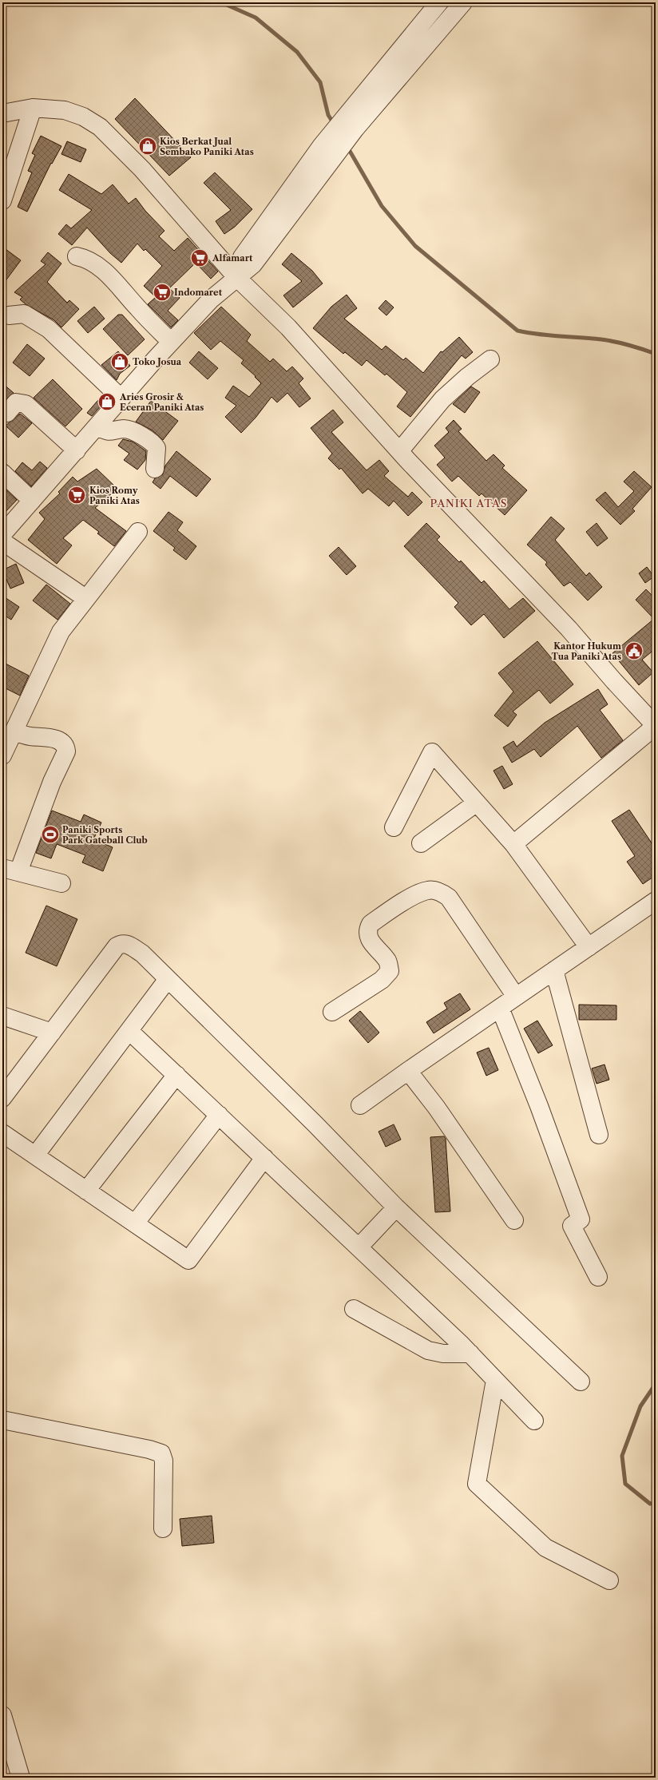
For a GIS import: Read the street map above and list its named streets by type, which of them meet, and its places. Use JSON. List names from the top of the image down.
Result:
{
  "districts": ["PANIKI ATAS"],
  "places": {
    "shop": ["Kios Berkat Jual Sembako Paniki Atas", "Toko Josua", "Aries Grosir & Eceran Paniki Atas"],
    "supermarket": ["Alfamart", "Indomaret", "Kios Romy Paniki Atas"],
    "public building": ["Kantor Hukum Tua Paniki Atas"],
    "sports": ["Paniki Sports Park Gateball Club"]
  }
}
